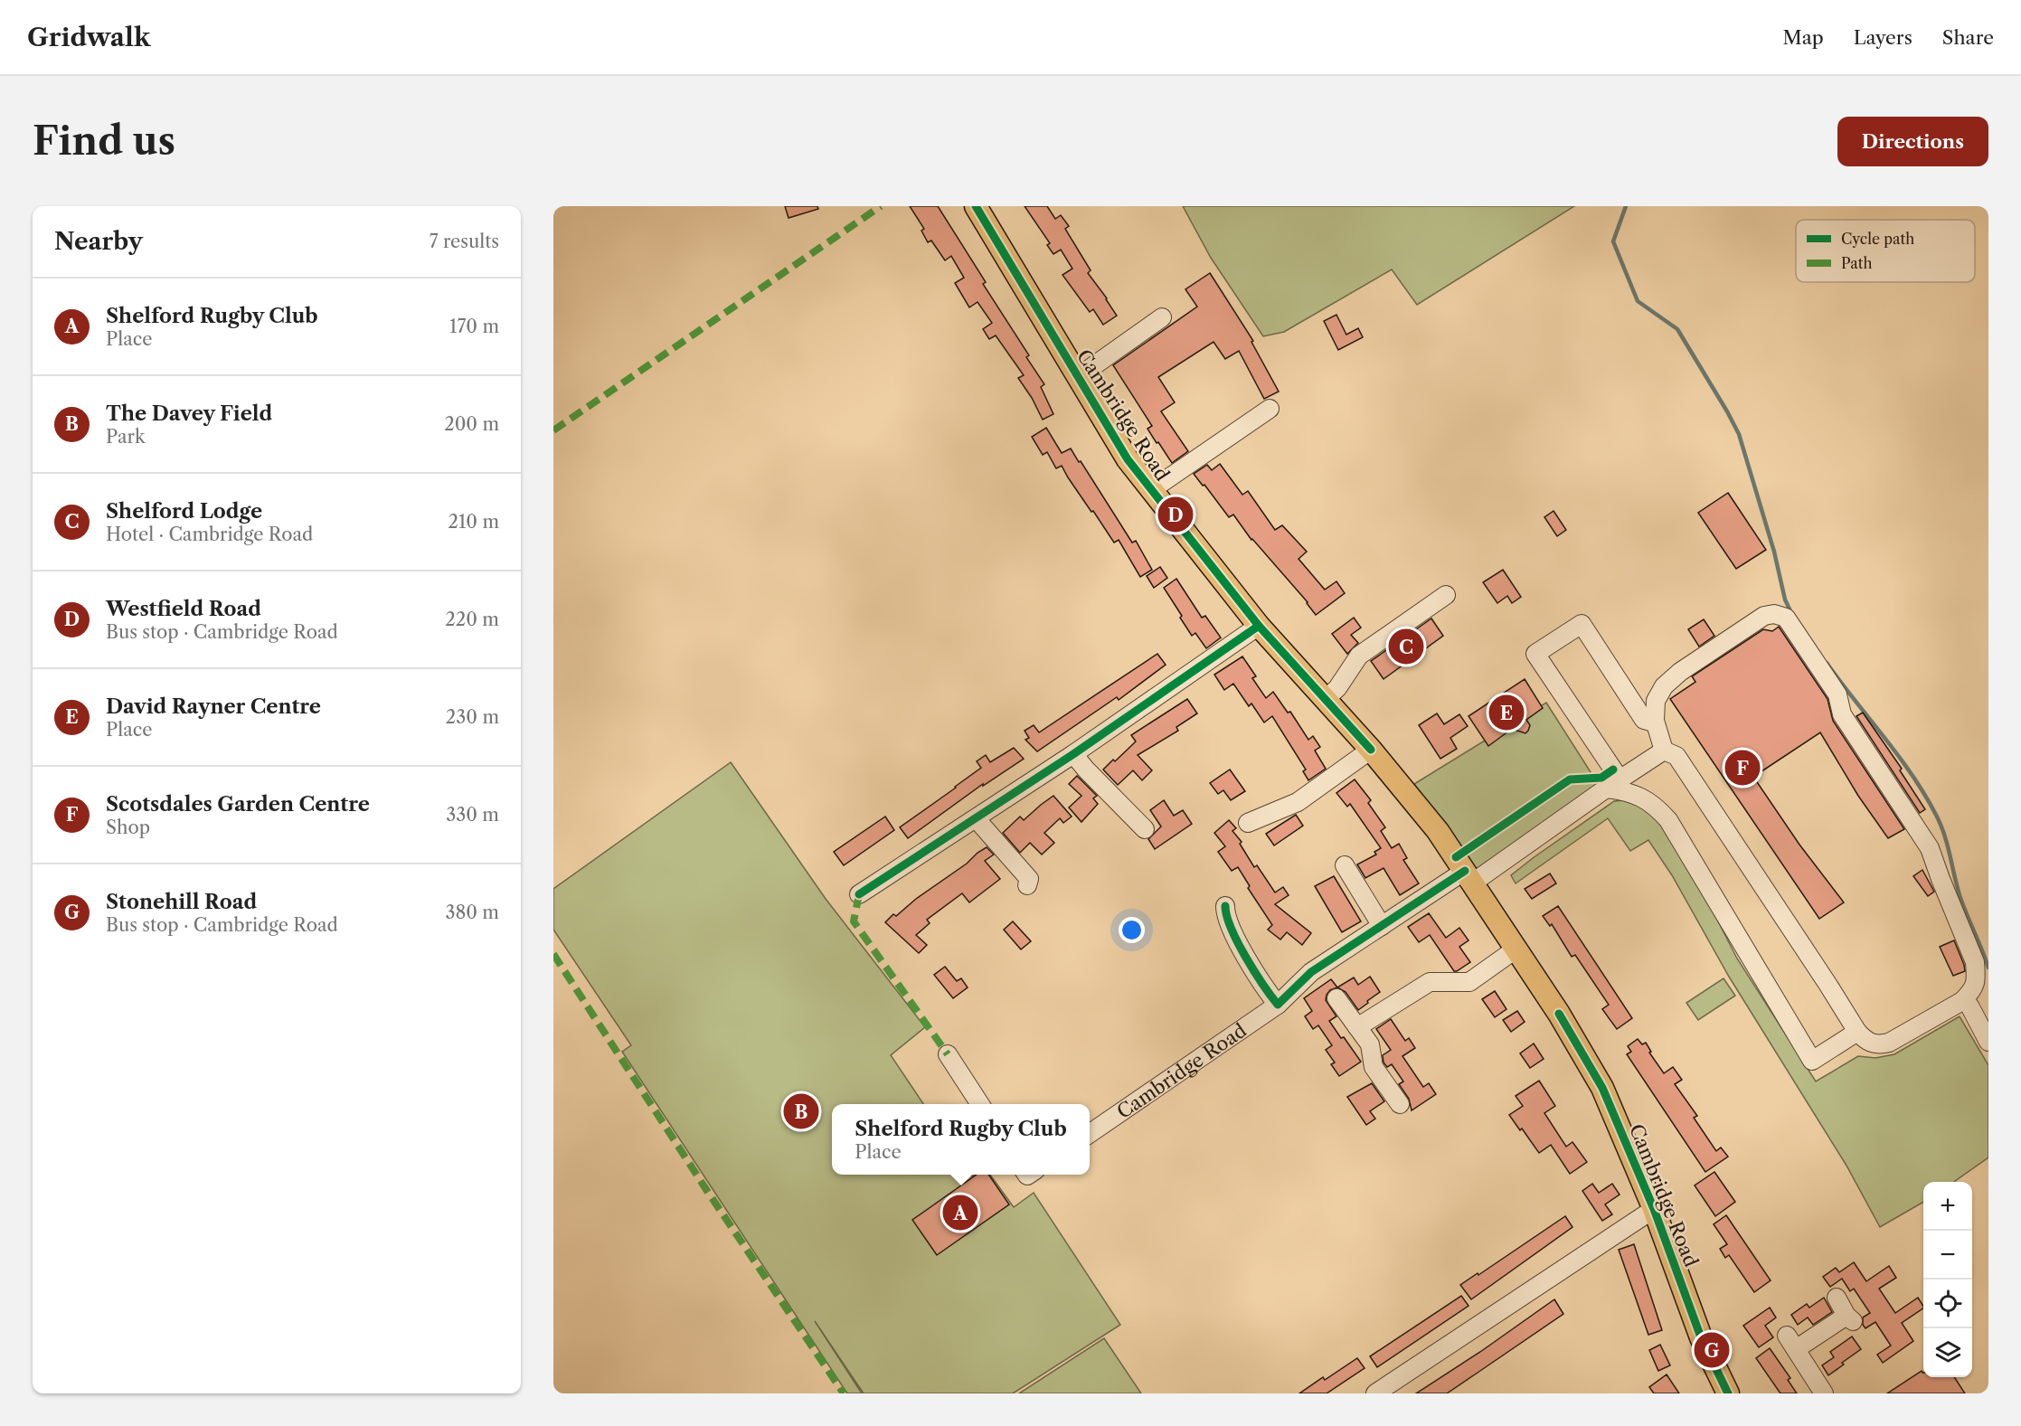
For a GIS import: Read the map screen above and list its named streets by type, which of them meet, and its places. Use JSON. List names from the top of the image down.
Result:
{
  "streets": {
    "main road": ["Cambridge Road"]
  },
  "legend": ["Cycle path", "Path"],
  "page": {
    "header": "Gridwalk",
    "nav": ["Map", "Layers", "Share"],
    "buttons": "Directions",
    "title": "Find us",
    "heading": ["Nearby", "7 results"],
    "list": [
      {
        "mark": "A",
        "name": "Shelford Rugby Club",
        "note": "Place",
        "value": "170 m"
      },
      {
        "mark": "B",
        "name": "The Davey Field",
        "note": "Park",
        "value": "200 m"
      },
      {
        "mark": "C",
        "name": "Shelford Lodge",
        "note": "Hotel · Cambridge Road",
        "value": "210 m"
      },
      {
        "mark": "D",
        "name": "Westfield Road",
        "note": "Bus stop · Cambridge Road",
        "value": "220 m"
      },
      {
        "mark": "E",
        "name": "David Rayner Centre",
        "note": "Place",
        "value": "230 m"
      },
      {
        "mark": "F",
        "name": "Scotsdales Garden Centre",
        "note": "Shop",
        "value": "330 m"
      },
      {
        "mark": "G",
        "name": "Stonehill Road",
        "note": "Bus stop · Cambridge Road",
        "value": "380 m"
      }
    ],
    "pins": [
      "D",
      "C",
      "E",
      "F",
      "B",
      "A",
      "G"
    ],
    "popup": ["Shelford Rugby Club", "Place"],
    "map_buttons": ["+", "−"]
  }
}
